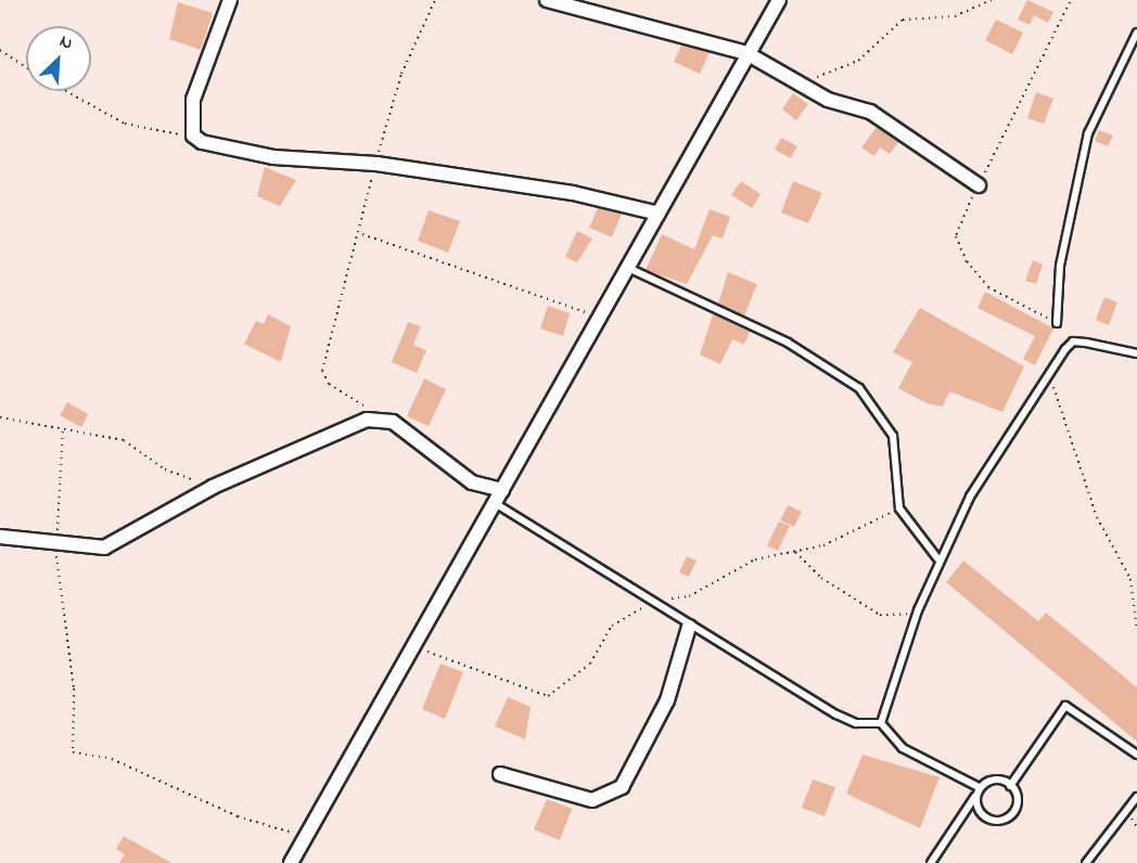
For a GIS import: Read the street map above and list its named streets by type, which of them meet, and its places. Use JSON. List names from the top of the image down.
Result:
{
  "north": "top right"
}
